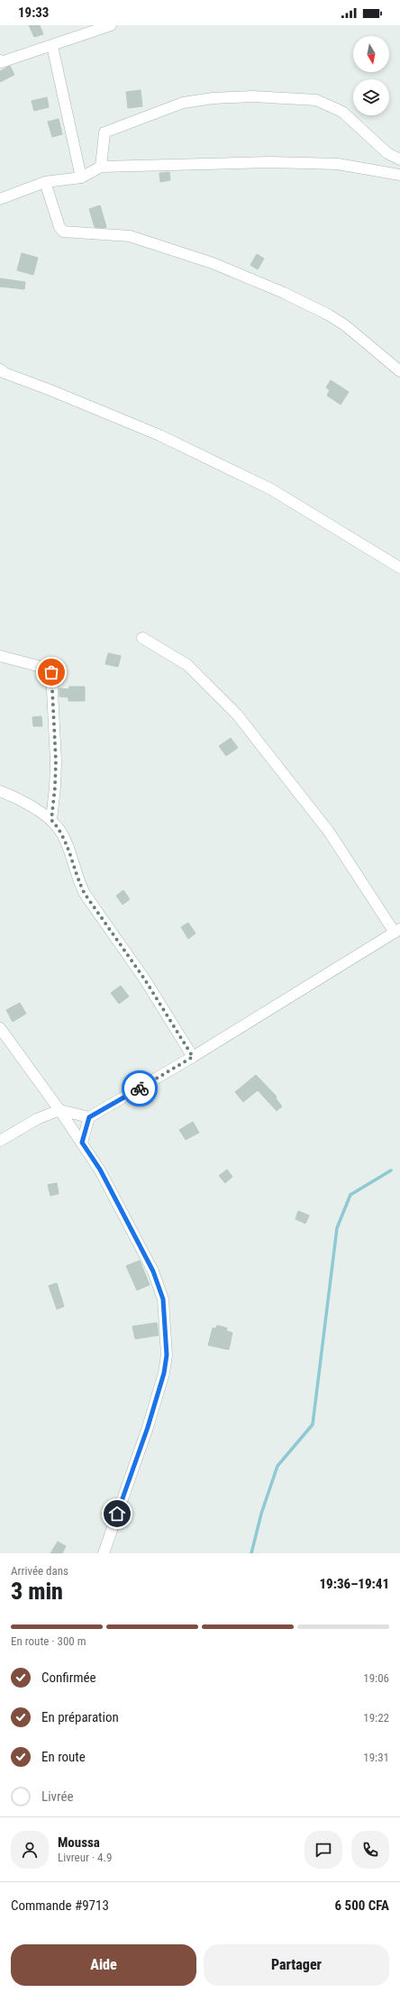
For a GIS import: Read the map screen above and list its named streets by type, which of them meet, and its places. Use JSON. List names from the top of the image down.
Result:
{
  "north": "bottom",
  "page": {
    "status": "19:33",
    "heading": ["3 min", "Arrivée dans", "19:36–19:41"],
    "panel": [
      "Moussa",
      "Livreur · 4.9",
      "Commande #9713",
      "6 500 CFA"
    ],
    "bar": "En route · 300 m",
    "list": [
      ["Confirmée", "19:06"],
      ["En préparation", "19:22"],
      ["En route", "19:31"],
      "Livrée"
    ],
    "buttons": ["Aide", "Partager"]
  }
}
